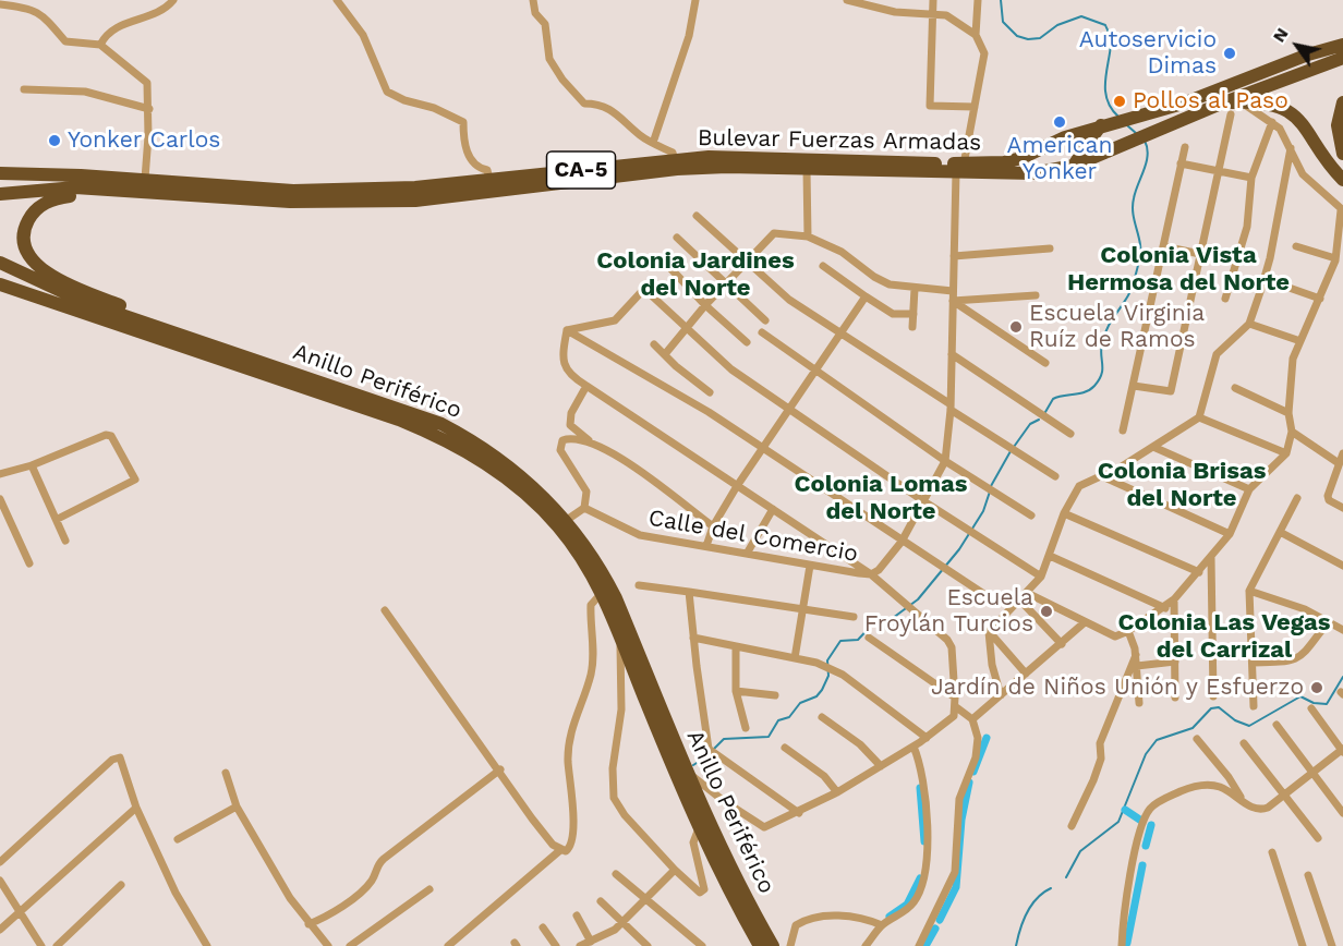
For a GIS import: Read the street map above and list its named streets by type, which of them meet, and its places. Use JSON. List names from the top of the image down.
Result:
{
  "streets": {
    "highway": ["Bulevar Fuerzas Armadas", "CA-5", "Anillo Periférico"],
    "street": ["Calle del Comercio"]
  },
  "crossings": [
    ["Bulevar Fuerzas Armadas", "CA-5"],
    ["Bulevar Fuerzas Armadas", "Calle del Comercio"]
  ],
  "districts": [
    "Colonia Vista Hermosa del Norte",
    "Colonia Jardines del Norte",
    "Colonia Brisas del Norte",
    "Colonia Lomas del Norte",
    "Colonia Las Vegas del Carrizal"
  ],
  "places": [
    "Autoservicio Dimas",
    "Pollos al Paso",
    "American Yonker",
    "Yonker Carlos",
    "Escuela Virginia Ruíz de Ramos",
    "Escuela Froylán Turcios",
    "Jardín de Niños Unión y Esfuerzo"
  ],
  "north": "top left"
}
